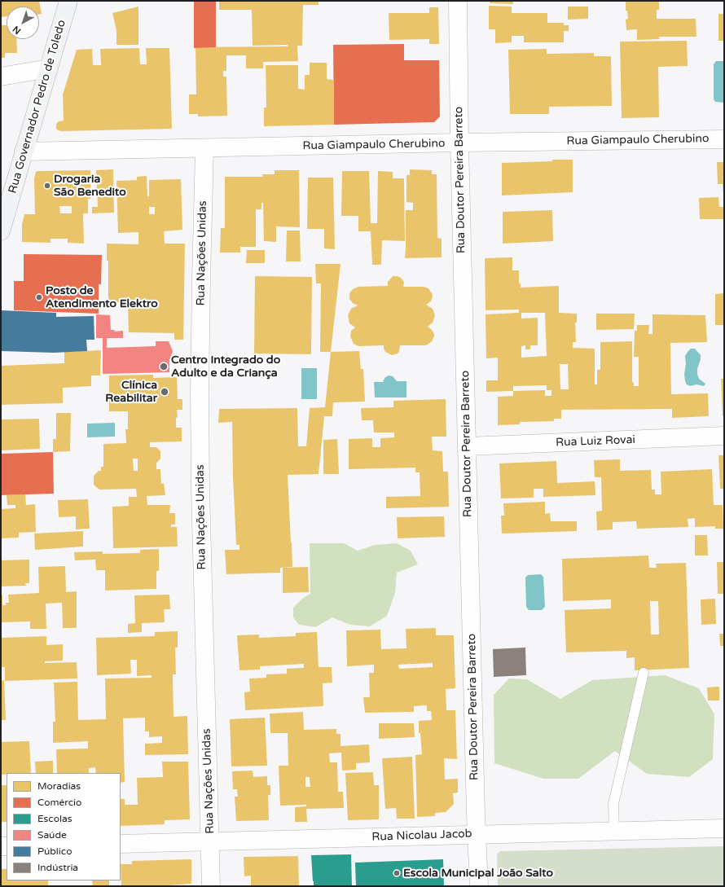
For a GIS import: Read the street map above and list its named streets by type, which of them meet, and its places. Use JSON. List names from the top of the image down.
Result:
{
  "streets": {
    "main road": ["Rua Governador Pedro de Toledo"],
    "street": [
      "Rua Giampaulo Cherubino",
      "Rua Doutor Pereira Barreto",
      "Rua Nações Unidas",
      "Rua Luiz Rovai",
      "Rua Nicolau Jacob"
    ]
  },
  "crossings": [
    ["Rua Governador Pedro de Toledo", "Rua Giampaulo Cherubino"],
    ["Rua Giampaulo Cherubino", "Rua Doutor Pereira Barreto"],
    ["Rua Giampaulo Cherubino", "Rua Nações Unidas"],
    ["Rua Doutor Pereira Barreto", "Rua Luiz Rovai"],
    ["Rua Doutor Pereira Barreto", "Rua Nicolau Jacob"],
    ["Rua Nações Unidas", "Rua Nicolau Jacob"]
  ],
  "places": [
    "Drogaria São Benedito",
    "Posto de Atendimento Elektro",
    "Centro Integrado do Adulto e da Criança",
    "Clínica Reabilitar",
    "Escola Municipal João Salto"
  ],
  "legend": [
    "Moradias",
    "Comércio",
    "Escolas",
    "Saúde",
    "Público",
    "Indústria"
  ],
  "north": "bottom left"
}
